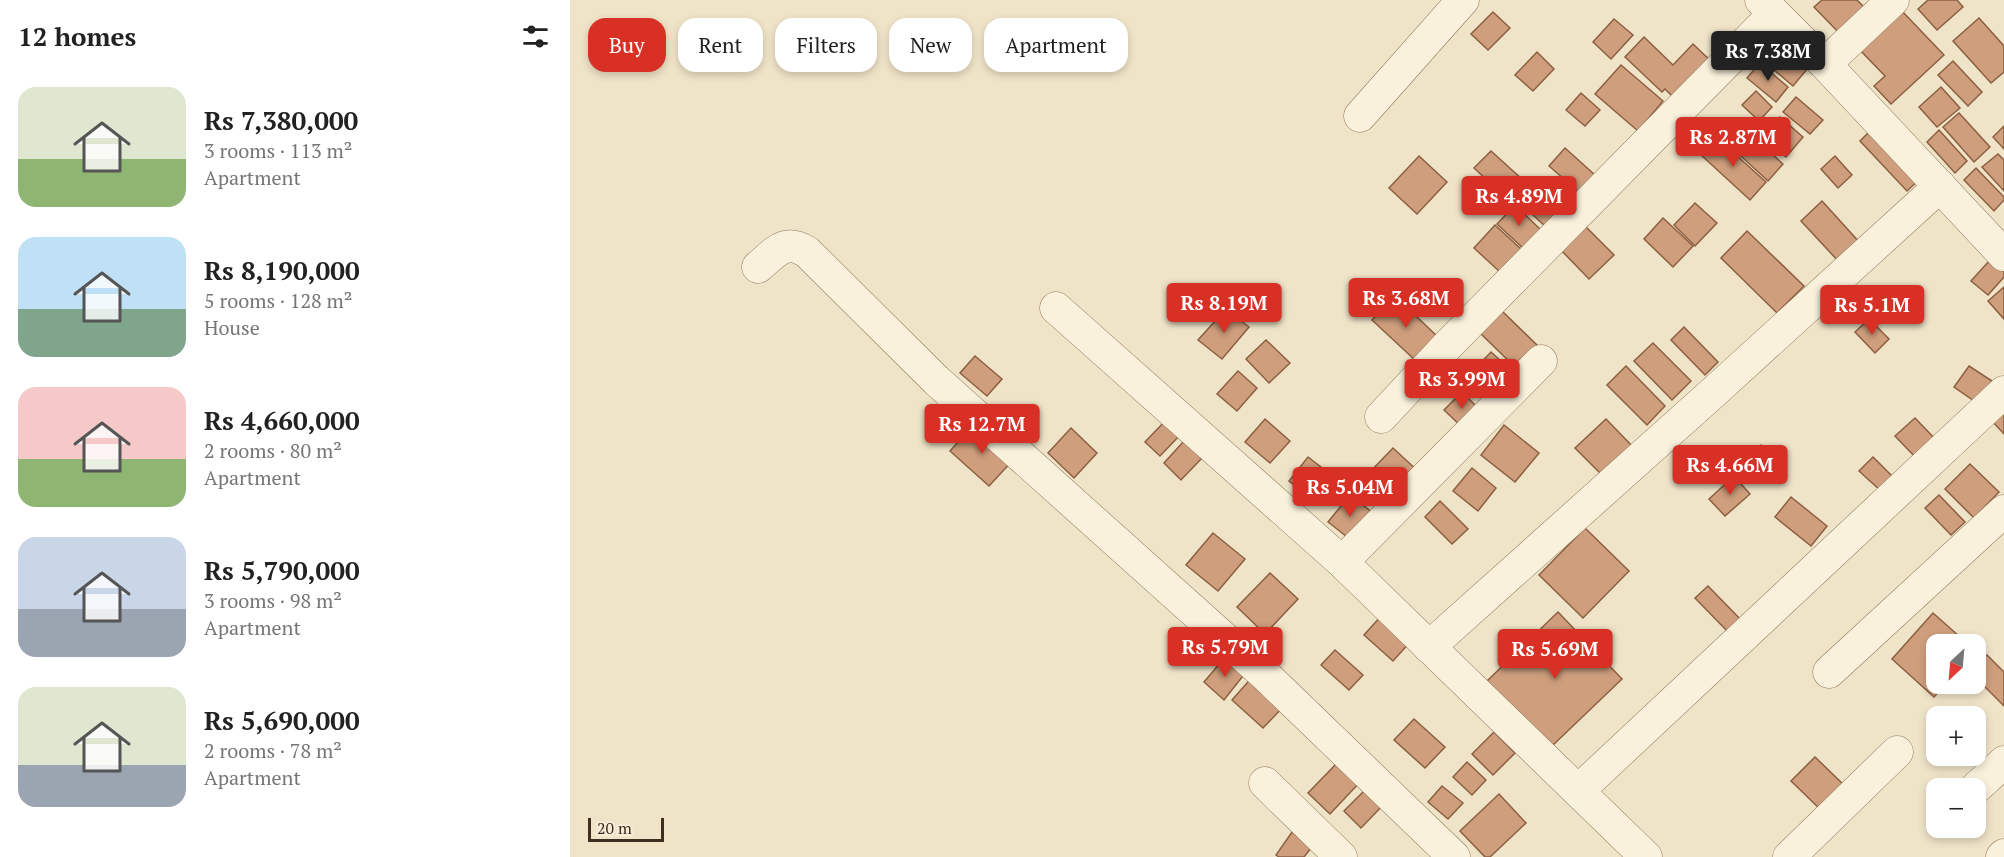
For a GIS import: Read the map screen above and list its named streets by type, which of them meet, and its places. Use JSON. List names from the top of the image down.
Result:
{
  "scale_bar": "20 m",
  "north": "bottom left",
  "page": {
    "heading": "12 homes",
    "chip": [
      "Buy",
      "Rent",
      "Filters",
      "New",
      "Apartment"
    ],
    "price": [
      "Rs 7.38M",
      "Rs 2.87M",
      "Rs 4.89M",
      "Rs 3.68M",
      "Rs 8.19M",
      "Rs 5.1M",
      "Rs 3.99M",
      "Rs 12.7M",
      "Rs 4.66M",
      "Rs 5.04M",
      "Rs 5.79M",
      "Rs 5.69M"
    ],
    "list": [
      {
        "name": "Rs 7,380,000",
        "note": "3 rooms · 113 m² · Apartment"
      },
      {
        "name": "Rs 8,190,000",
        "note": "5 rooms · 128 m² · House"
      },
      {
        "name": "Rs 4,660,000",
        "note": "2 rooms · 80 m² · Apartment"
      },
      {
        "name": "Rs 5,790,000",
        "note": "3 rooms · 98 m² · Apartment"
      },
      {
        "name": "Rs 5,690,000",
        "note": "2 rooms · 78 m² · Apartment"
      }
    ],
    "map_buttons": ["+", "−"],
    "scale": "20 m"
  }
}
